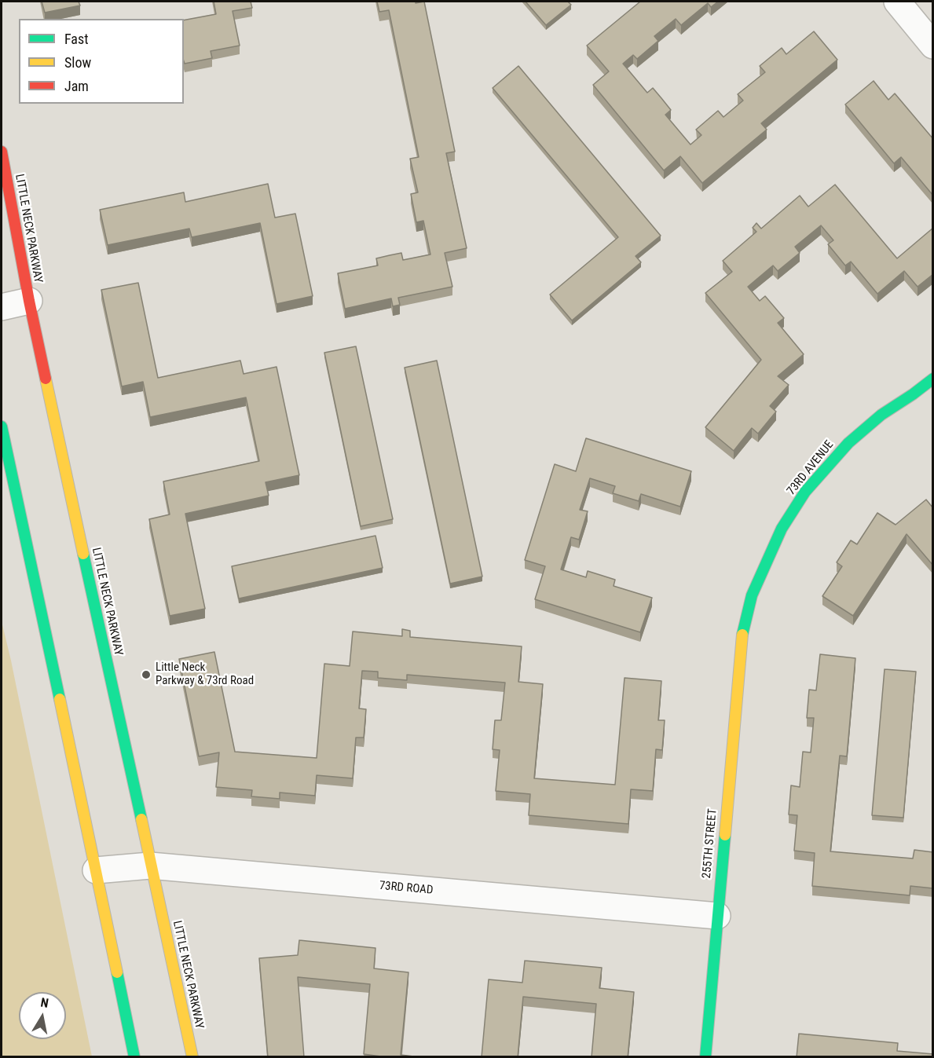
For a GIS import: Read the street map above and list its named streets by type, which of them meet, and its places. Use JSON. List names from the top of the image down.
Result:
{
  "streets": {
    "main road": ["LITTLE NECK PARKWAY", "73RD AVENUE", "255TH STREET"],
    "street": ["73RD ROAD"]
  },
  "crossings": [
    ["LITTLE NECK PARKWAY", "73RD ROAD"],
    ["73RD AVENUE", "255TH STREET"],
    ["255TH STREET", "73RD ROAD"]
  ],
  "places": ["Little Neck Parkway & 73rd Road"],
  "legend": ["Fast", "Slow", "Jam"],
  "north": "top"
}
